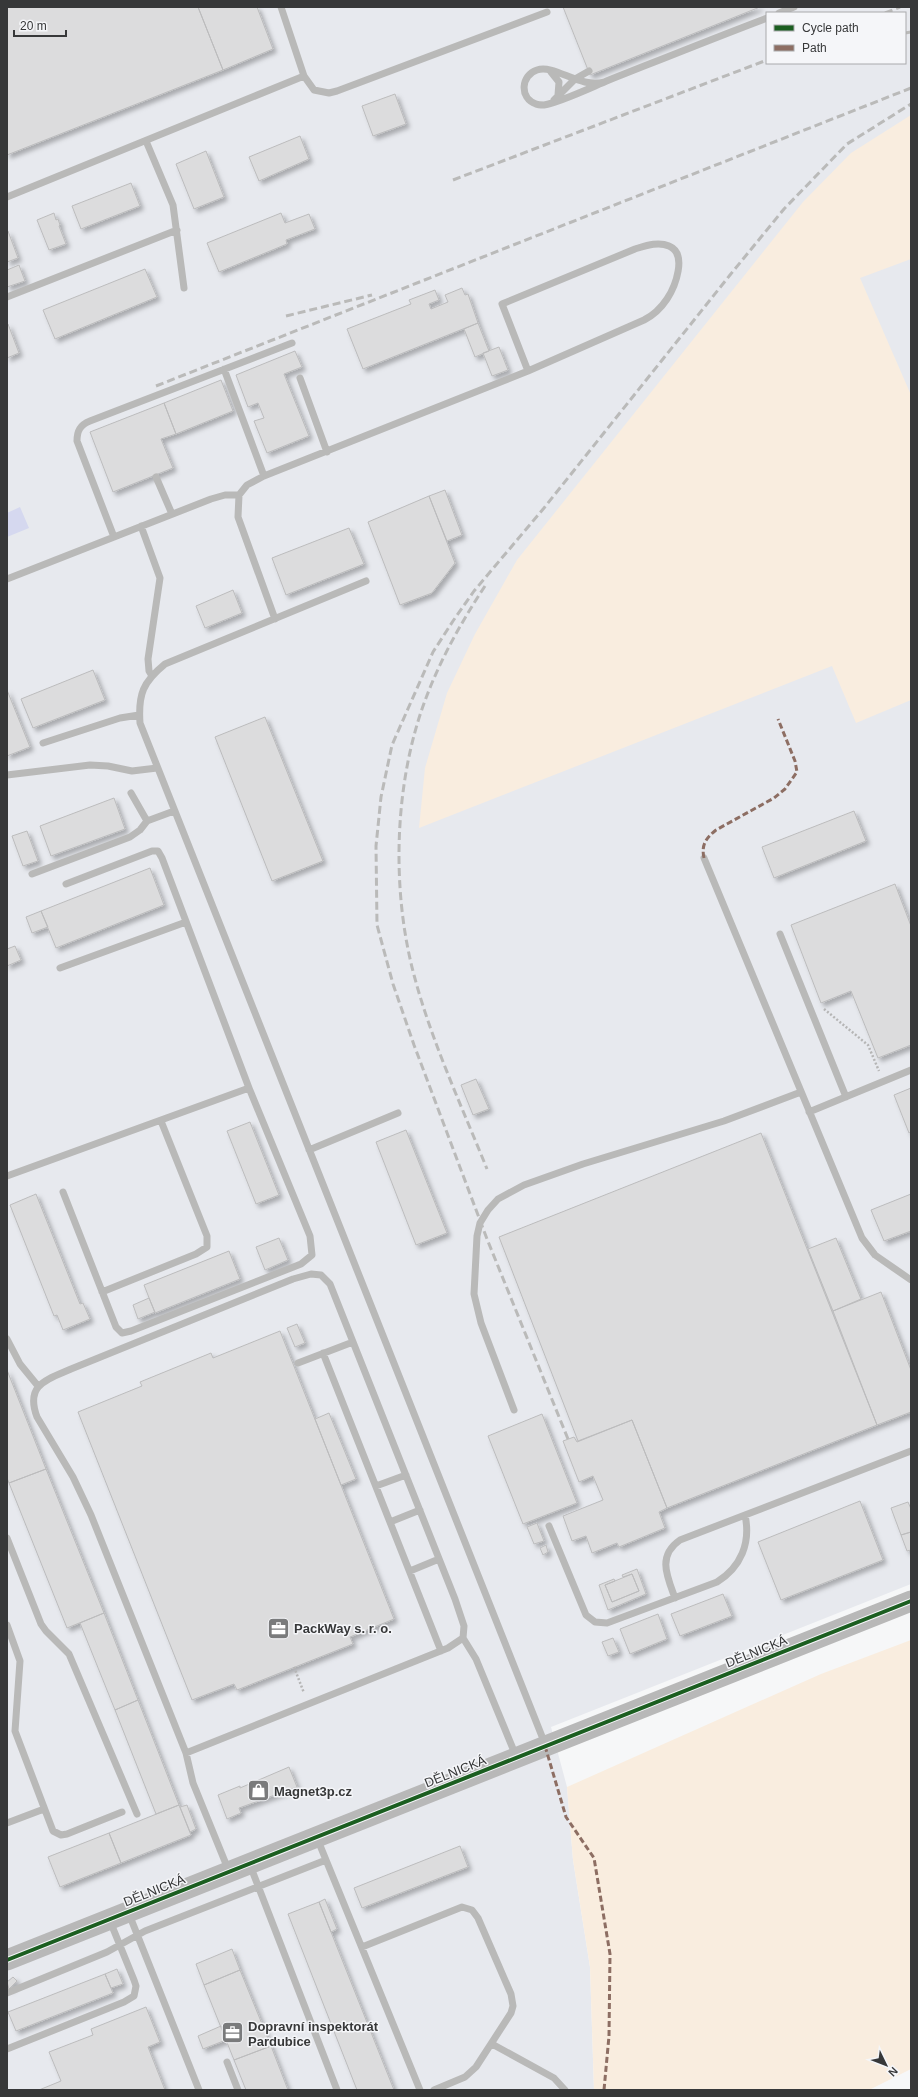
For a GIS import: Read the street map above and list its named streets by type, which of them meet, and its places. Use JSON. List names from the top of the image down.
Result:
{
  "streets": {
    "street": ["DĚLNICKÁ"]
  },
  "places": {
    "office": ["PackWay s. r. o.", "Dopravní inspektorát Pardubice"],
    "shop": ["Magnet3p.cz"]
  },
  "legend": ["Cycle path", "Path"],
  "scale_bar": "20 m",
  "north": "bottom right"
}
